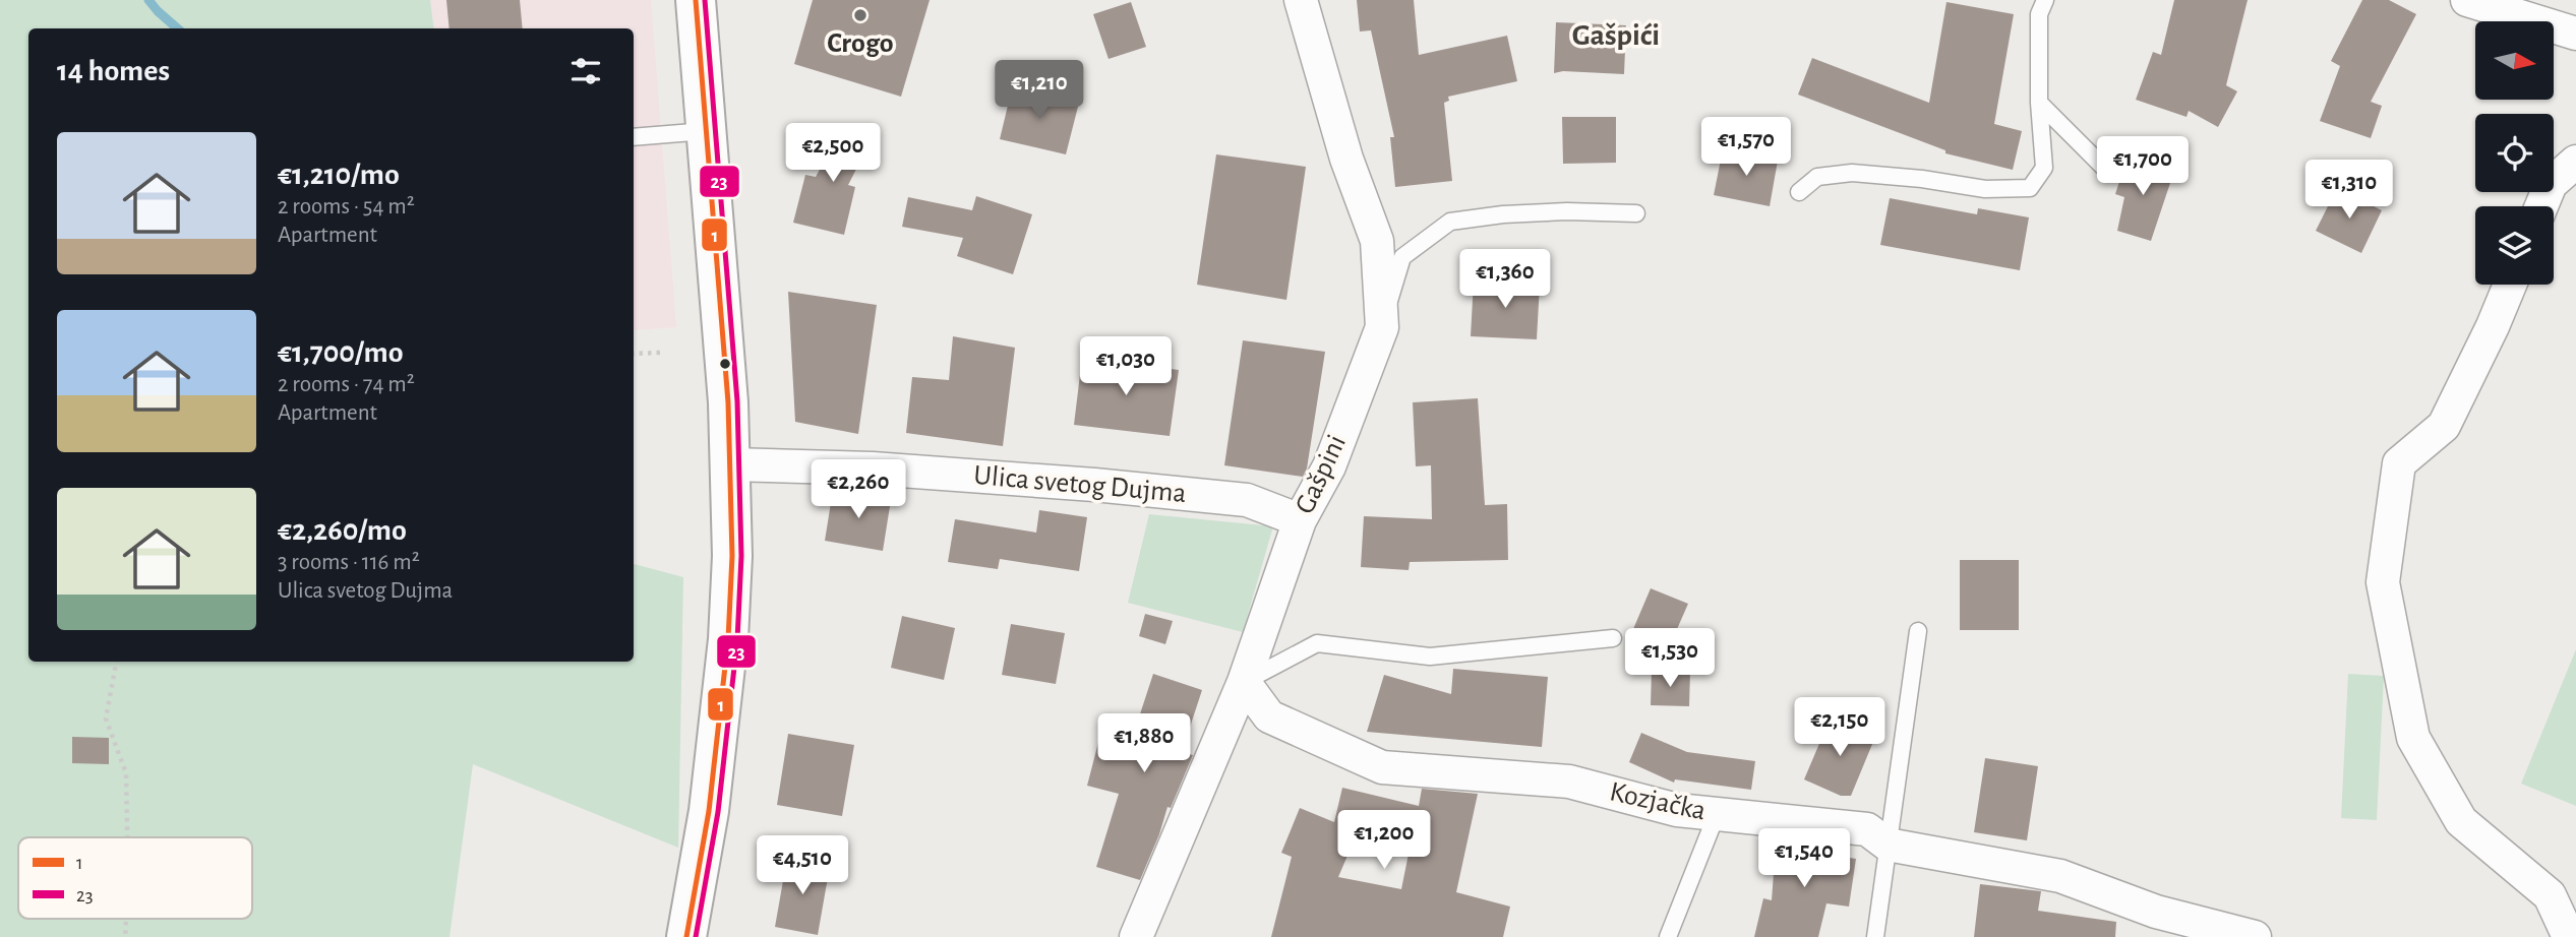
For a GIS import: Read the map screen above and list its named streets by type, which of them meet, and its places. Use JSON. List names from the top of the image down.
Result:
{
  "streets": {
    "street": ["Gašpini", "Ulica svetog Dujma", "Kozjačka"]
  },
  "crossings": [
    ["Gašpini", "Ulica svetog Dujma"],
    ["Gašpini", "Kozjačka"]
  ],
  "districts": ["Gašpići"],
  "places": ["Crogo"],
  "lines": ["transit line 1", "transit line 23"],
  "legend": ["1", "23"],
  "north": "right",
  "page": {
    "heading": "14 homes",
    "price": [
      "€1,210",
      "€1,570",
      "€2,500",
      "€1,700",
      "€1,310",
      "€1,360",
      "€1,030",
      "€2,260",
      "€1,530",
      "€2,150",
      "€1,880",
      "€1,200",
      "€1,540",
      "€4,510"
    ],
    "list": [
      {
        "name": "€1,210/mo",
        "note": "2 rooms · 54 m² · Apartment"
      },
      {
        "name": "€1,700/mo",
        "note": "2 rooms · 74 m² · Apartment"
      },
      {
        "name": "€2,260/mo",
        "note": "3 rooms · 116 m² · Ulica svetog Dujma"
      }
    ]
  }
}
